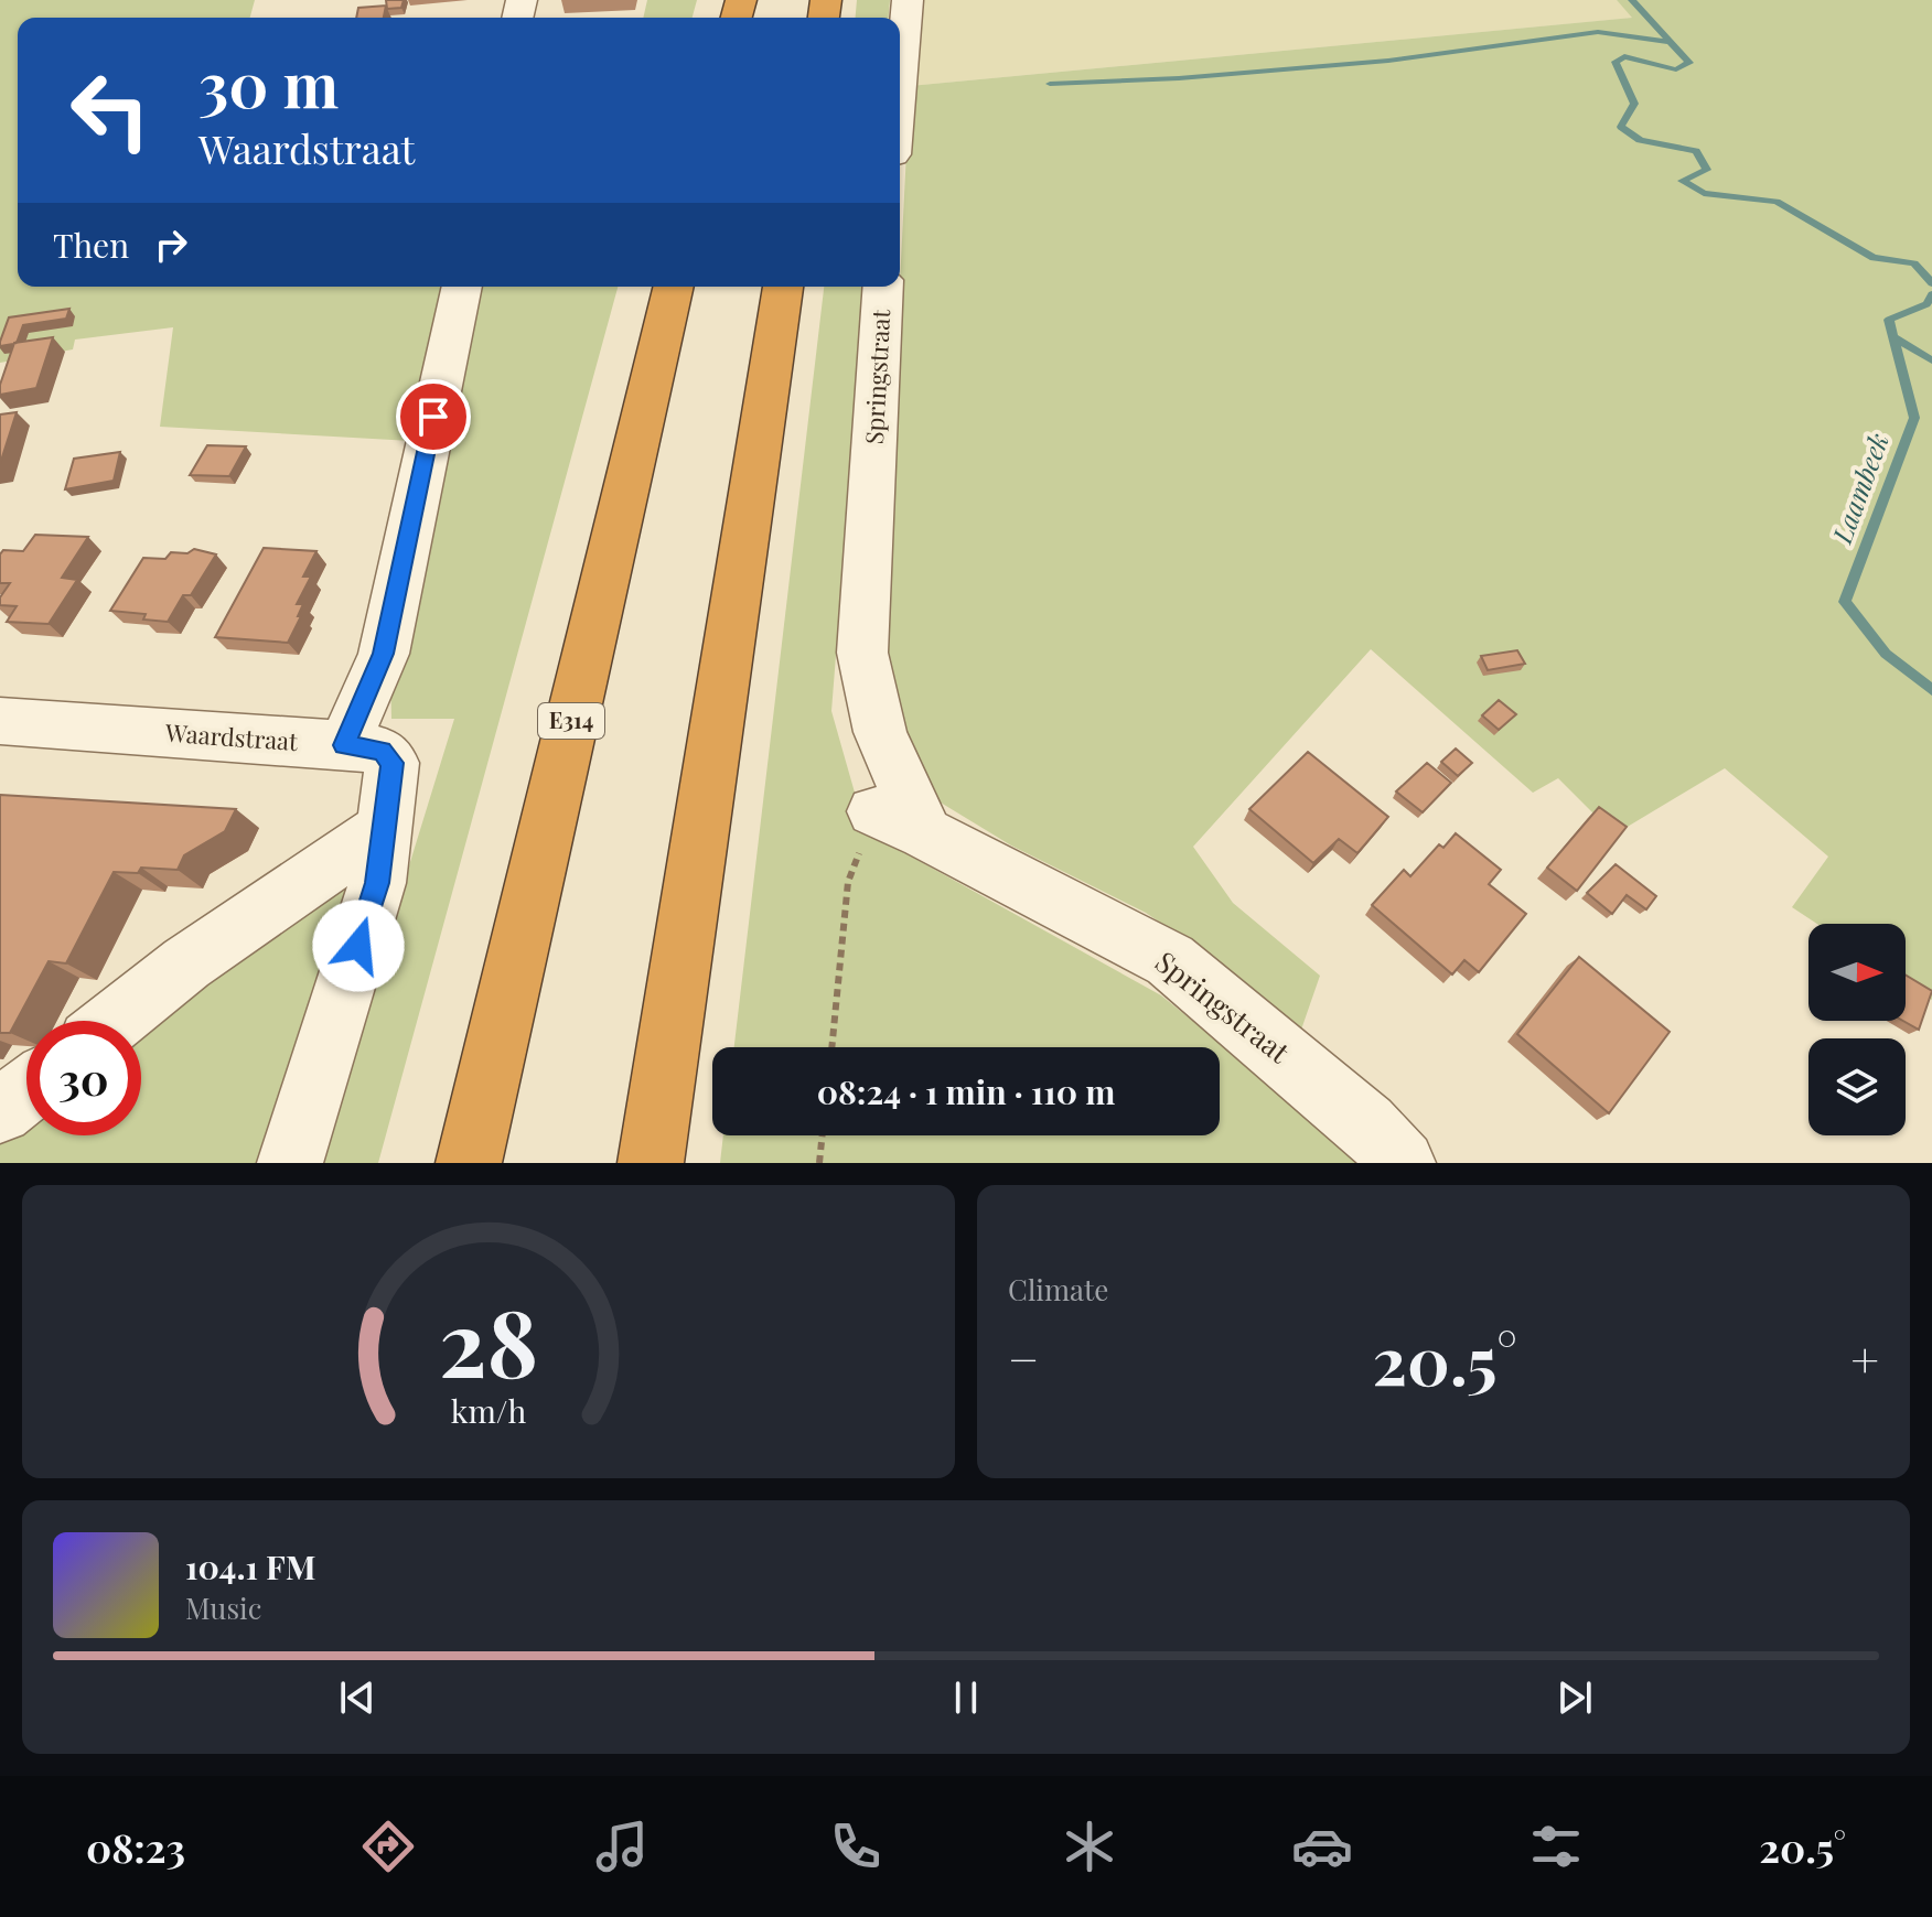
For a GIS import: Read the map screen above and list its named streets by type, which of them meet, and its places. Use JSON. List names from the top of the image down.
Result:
{
  "streets": {
    "highway": ["E314"],
    "street": ["Springstraat", "Waardstraat"]
  },
  "water": ["Laambeek"],
  "north": "right",
  "page": {
    "turn": ["30 m", "Waardstraat"],
    "then": "Then",
    "limit": "30",
    "trip": "08:24 · 1 min · 110 m",
    "tile": "Climate",
    "heat": ["−", "20.5°", "+"],
    "song": ["104.1 FM", "Music"],
    "tabs": ["08:23", "20.5°"],
    "gauge": ["28", "km/h"]
  }
}
